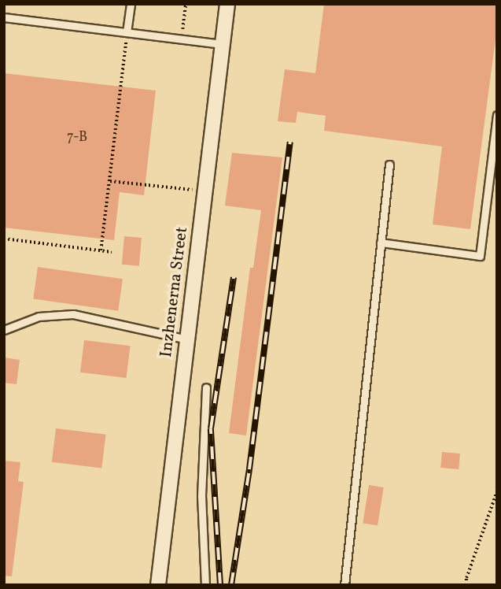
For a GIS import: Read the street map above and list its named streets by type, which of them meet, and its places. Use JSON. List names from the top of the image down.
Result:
{
  "streets": {
    "street": ["Inzhenerna Street"]
  },
  "house_numbers": ["7-В"]
}
